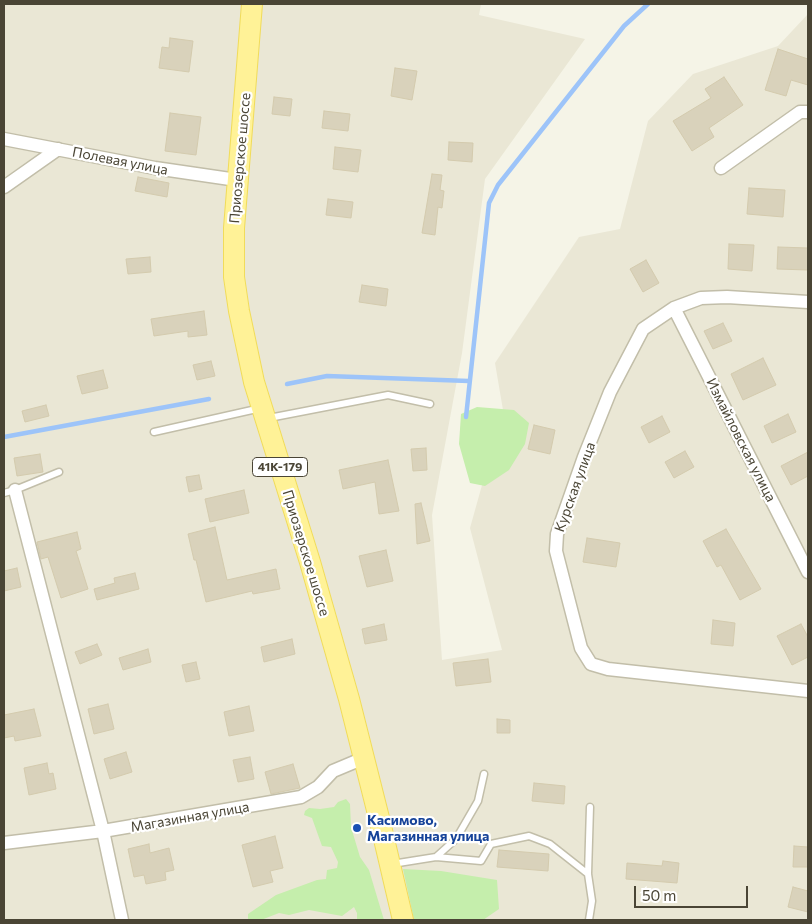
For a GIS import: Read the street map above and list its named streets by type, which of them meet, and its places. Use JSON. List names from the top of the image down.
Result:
{
  "streets": {
    "main road": ["Приозерское шоссе", "41К-179"],
    "street": [
      "Полевая улица",
      "Измайловская улица",
      "Курская улица",
      "Магазинная улица"
    ]
  },
  "crossings": [
    ["Приозерское шоссе", "Полевая улица"],
    ["Приозерское шоссе", "Магазинная улица"],
    ["Измайловская улица", "Курская улица"]
  ],
  "places": ["Касимово, Магазинная улица"],
  "scale_bar": "50 m"
}
